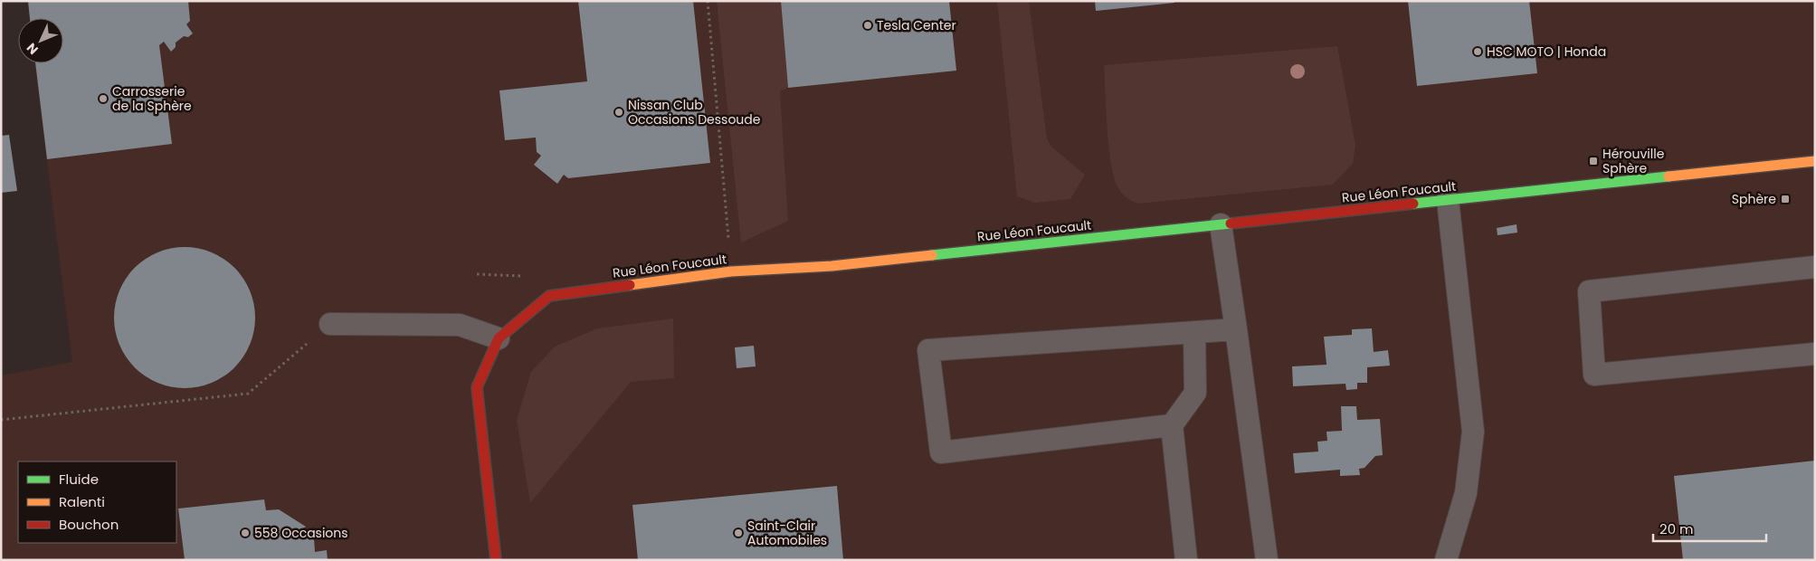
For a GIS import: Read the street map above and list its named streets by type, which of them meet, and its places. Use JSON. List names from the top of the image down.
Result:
{
  "streets": {
    "street": ["Rue Léon Foucault"]
  },
  "places": {
    "other": [
      "Tesla Center",
      "HSC MOTO | Honda",
      "Carrosserie de la Sphère",
      "Nissan Club Occasions Dessoude",
      "558 Occasions",
      "Saint-Clair Automobiles"
    ],
    "transit": ["Hérouville Sphère", "Sphère"]
  },
  "legend": ["Fluide", "Ralenti", "Bouchon"],
  "scale_bar": "20 m",
  "north": "bottom left"
}
